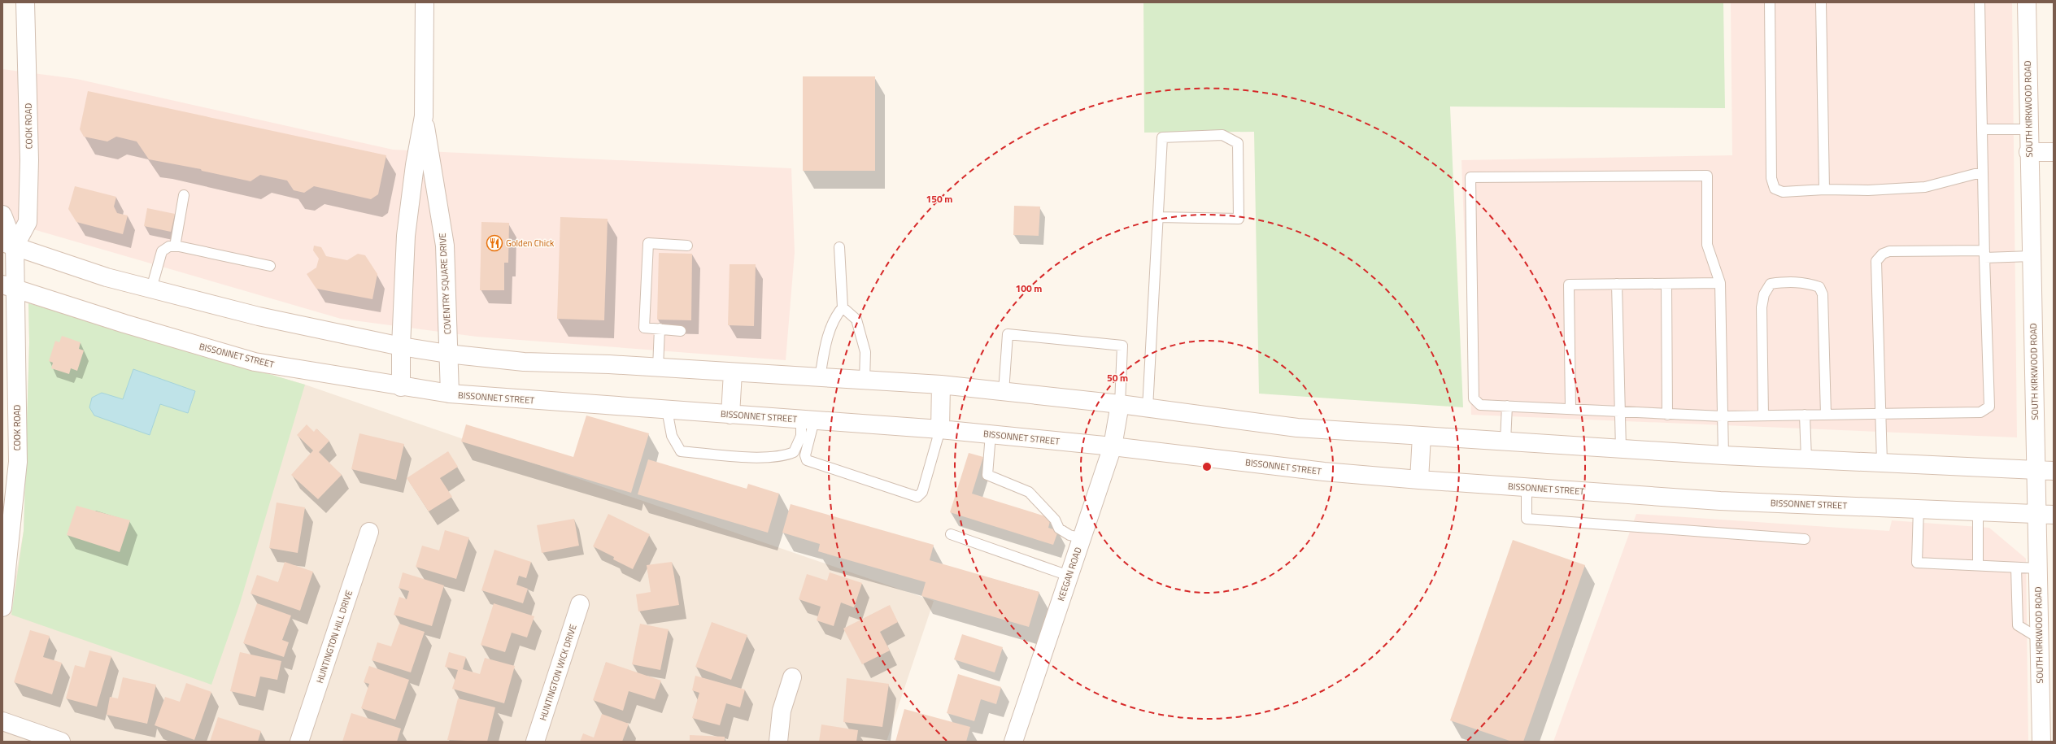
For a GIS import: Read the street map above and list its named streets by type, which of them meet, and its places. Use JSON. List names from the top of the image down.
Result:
{
  "streets": {
    "main road": [
      "SOUTH KIRKWOOD ROAD",
      "COOK ROAD",
      "COVENTRY SQUARE DRIVE",
      "BISSONNET STREET",
      "KEEGAN ROAD",
      "HUNTINGTON HILL DRIVE",
      "HUNTINGTON WICK DRIVE"
    ]
  },
  "crossings": [
    ["SOUTH KIRKWOOD ROAD", "BISSONNET STREET"],
    ["COOK ROAD", "BISSONNET STREET"],
    ["COVENTRY SQUARE DRIVE", "BISSONNET STREET"],
    ["BISSONNET STREET", "KEEGAN ROAD"]
  ],
  "places": {
    "restaurant": ["Golden Chick"]
  },
  "rings": ["150 m", "100 m", "50 m"]
}
